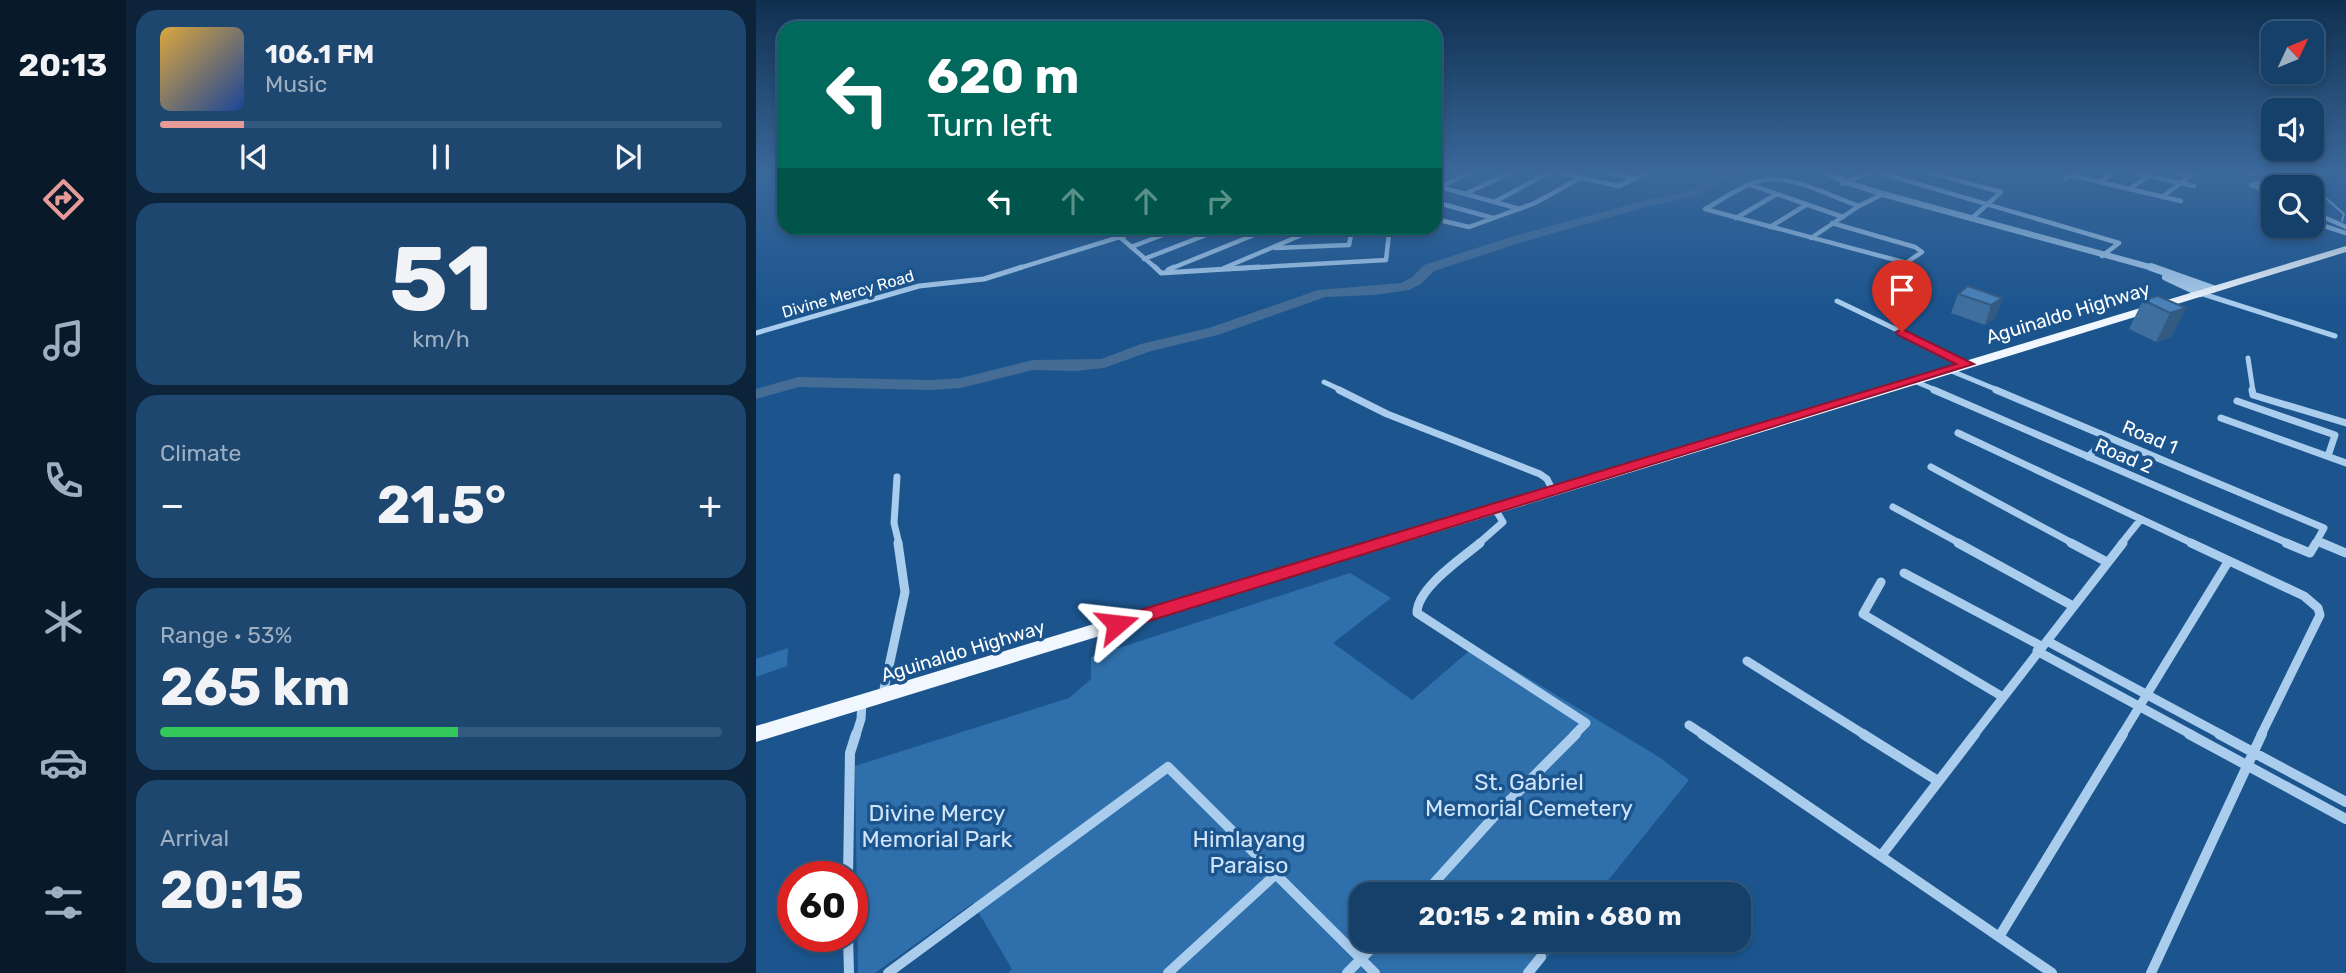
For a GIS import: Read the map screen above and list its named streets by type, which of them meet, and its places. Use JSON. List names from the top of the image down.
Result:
{
  "streets": {
    "main road": ["Aguinaldo Highway"],
    "street": ["Divine Mercy Road", "Road 1", "Road 2"]
  },
  "crossings": [
    ["Aguinaldo Highway", "Road 1"],
    ["Aguinaldo Highway", "Road 2"],
    ["Road 1", "Road 2"]
  ],
  "parks": ["St. Gabriel Memorial Cemetery", "Divine Mercy Memorial Park", "Himlayang Paraiso"],
  "north": "top right",
  "page": {
    "tabs": "20:13",
    "turn": ["620 m", "Turn left"],
    "song": ["106.1 FM", "Music"],
    "tile": [
      ["51", "km/h"],
      "Climate",
      ["Range · 53%", "265 km"],
      ["Arrival", "20:15"]
    ],
    "heat": ["−", "21.5°", "+"],
    "limit": "60",
    "trip": "20:15 · 2 min · 680 m"
  }
}
